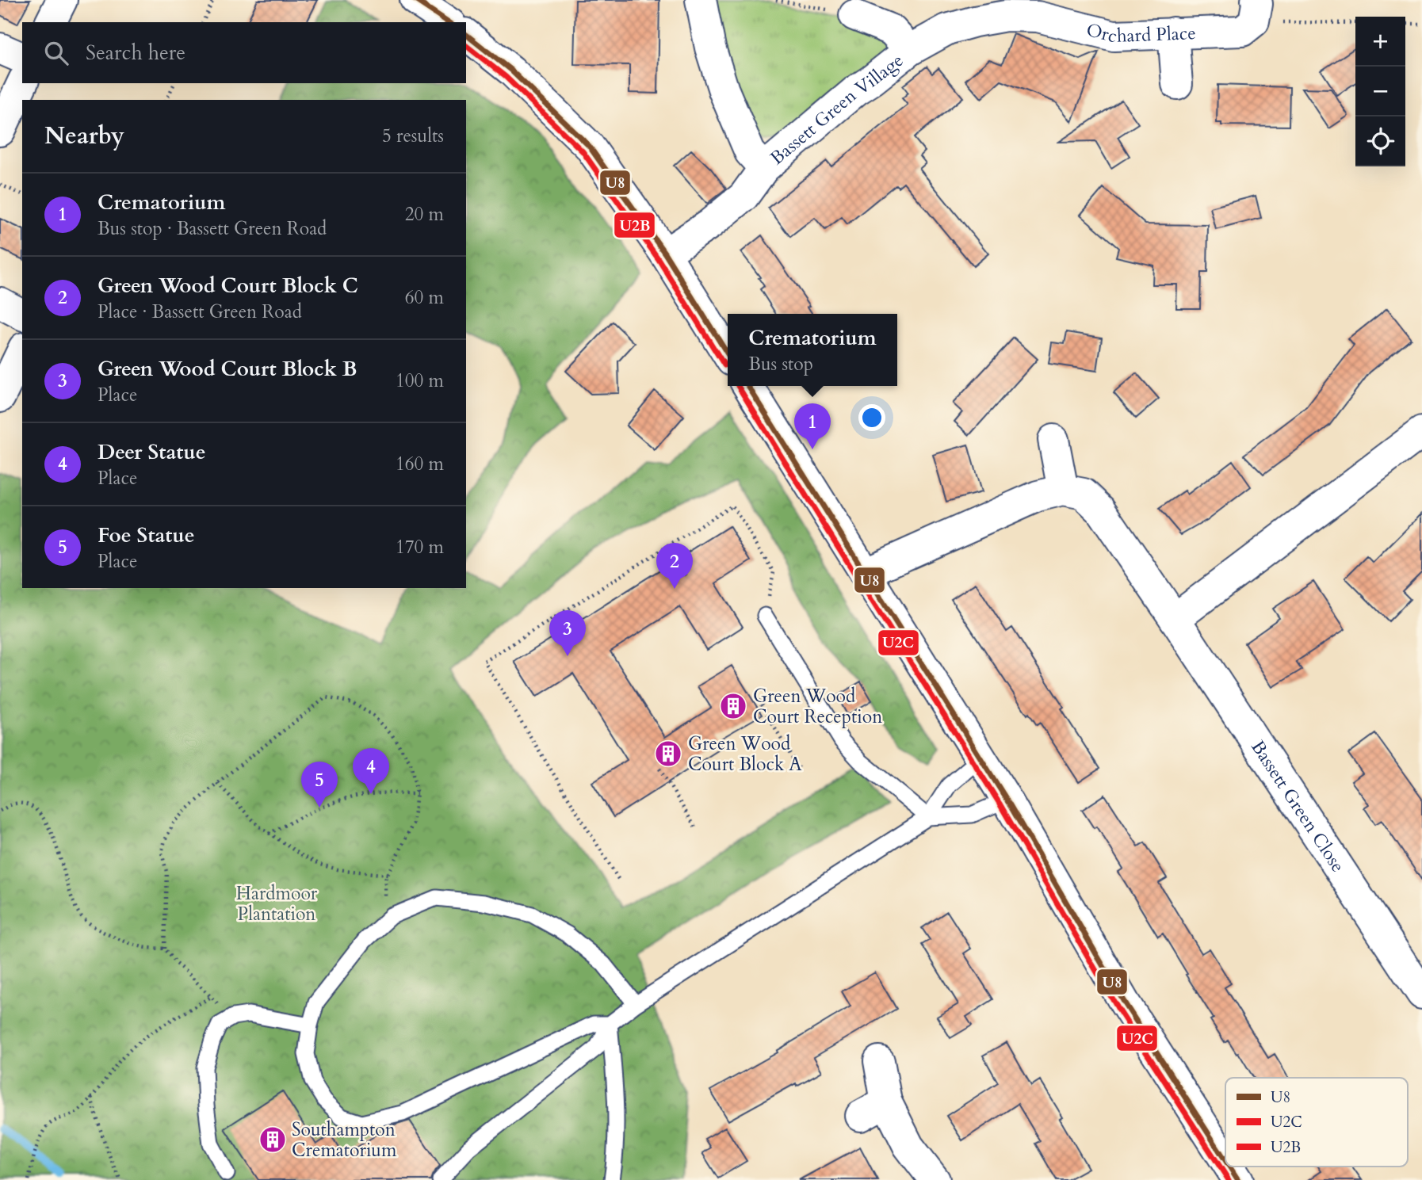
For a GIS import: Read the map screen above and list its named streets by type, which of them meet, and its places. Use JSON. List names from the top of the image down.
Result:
{
  "streets": {
    "street": ["Orchard Place", "Bassett Green Village", "Bassett Green Close"]
  },
  "crossings": [
    ["Orchard Place", "Bassett Green Village"]
  ],
  "parks": ["Hardmoor Plantation"],
  "places": {
    "building": ["Green Wood Court Reception", "Green Wood Court Block A", "Southampton Crematorium"]
  },
  "lines": ["transit line U8", "transit line U2B", "transit line U2C"],
  "legend": ["U8", "U2C", "U2B"],
  "page": {
    "map_buttons": ["+", "−"],
    "search": "Search here",
    "heading": ["Nearby", "5 results"],
    "list": [
      {
        "mark": "1",
        "name": "Crematorium",
        "note": "Bus stop · Bassett Green Road",
        "value": "20 m"
      },
      {
        "mark": "2",
        "name": "Green Wood Court Block C",
        "note": "Place · Bassett Green Road",
        "value": "60 m"
      },
      {
        "mark": "3",
        "name": "Green Wood Court Block B",
        "note": "Place",
        "value": "100 m"
      },
      {
        "mark": "4",
        "name": "Deer Statue",
        "note": "Place",
        "value": "160 m"
      },
      {
        "mark": "5",
        "name": "Foe Statue",
        "note": "Place",
        "value": "170 m"
      }
    ],
    "popup": ["Crematorium", "Bus stop"],
    "pins": [
      "1",
      "2",
      "3",
      "4",
      "5"
    ]
  }
}
